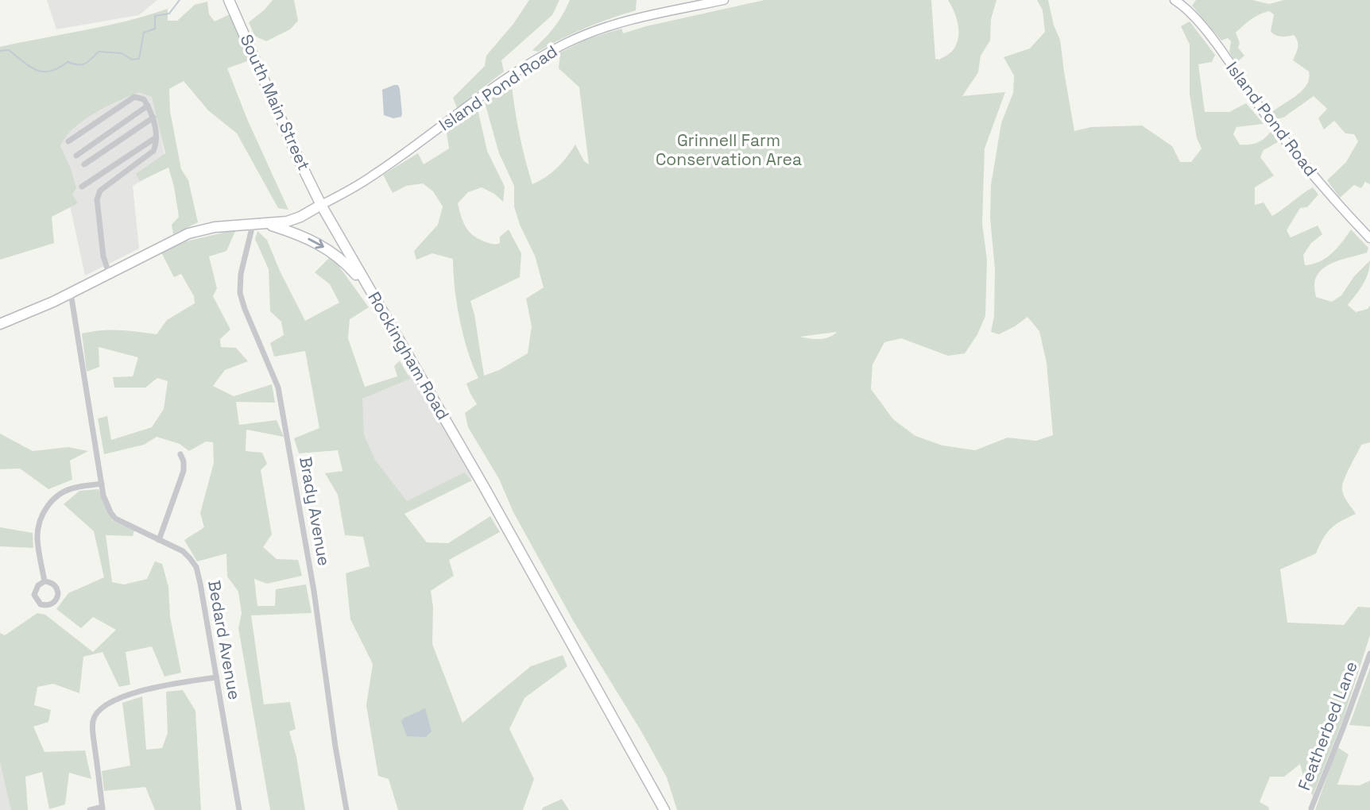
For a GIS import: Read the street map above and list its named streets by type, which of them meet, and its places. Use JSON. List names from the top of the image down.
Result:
{
  "streets": {
    "main road": ["South Main Street", "Rockingham Road"],
    "street": [
      "Island Pond Road",
      "Brady Avenue",
      "Bedard Avenue",
      "Featherbed Lane"
    ]
  },
  "crossings": [
    ["Island Pond Road", "South Main Street"],
    ["Island Pond Road", "Rockingham Road"],
    ["South Main Street", "Rockingham Road"]
  ],
  "parks": ["Grinnell Farm Conservation Area"]
}
